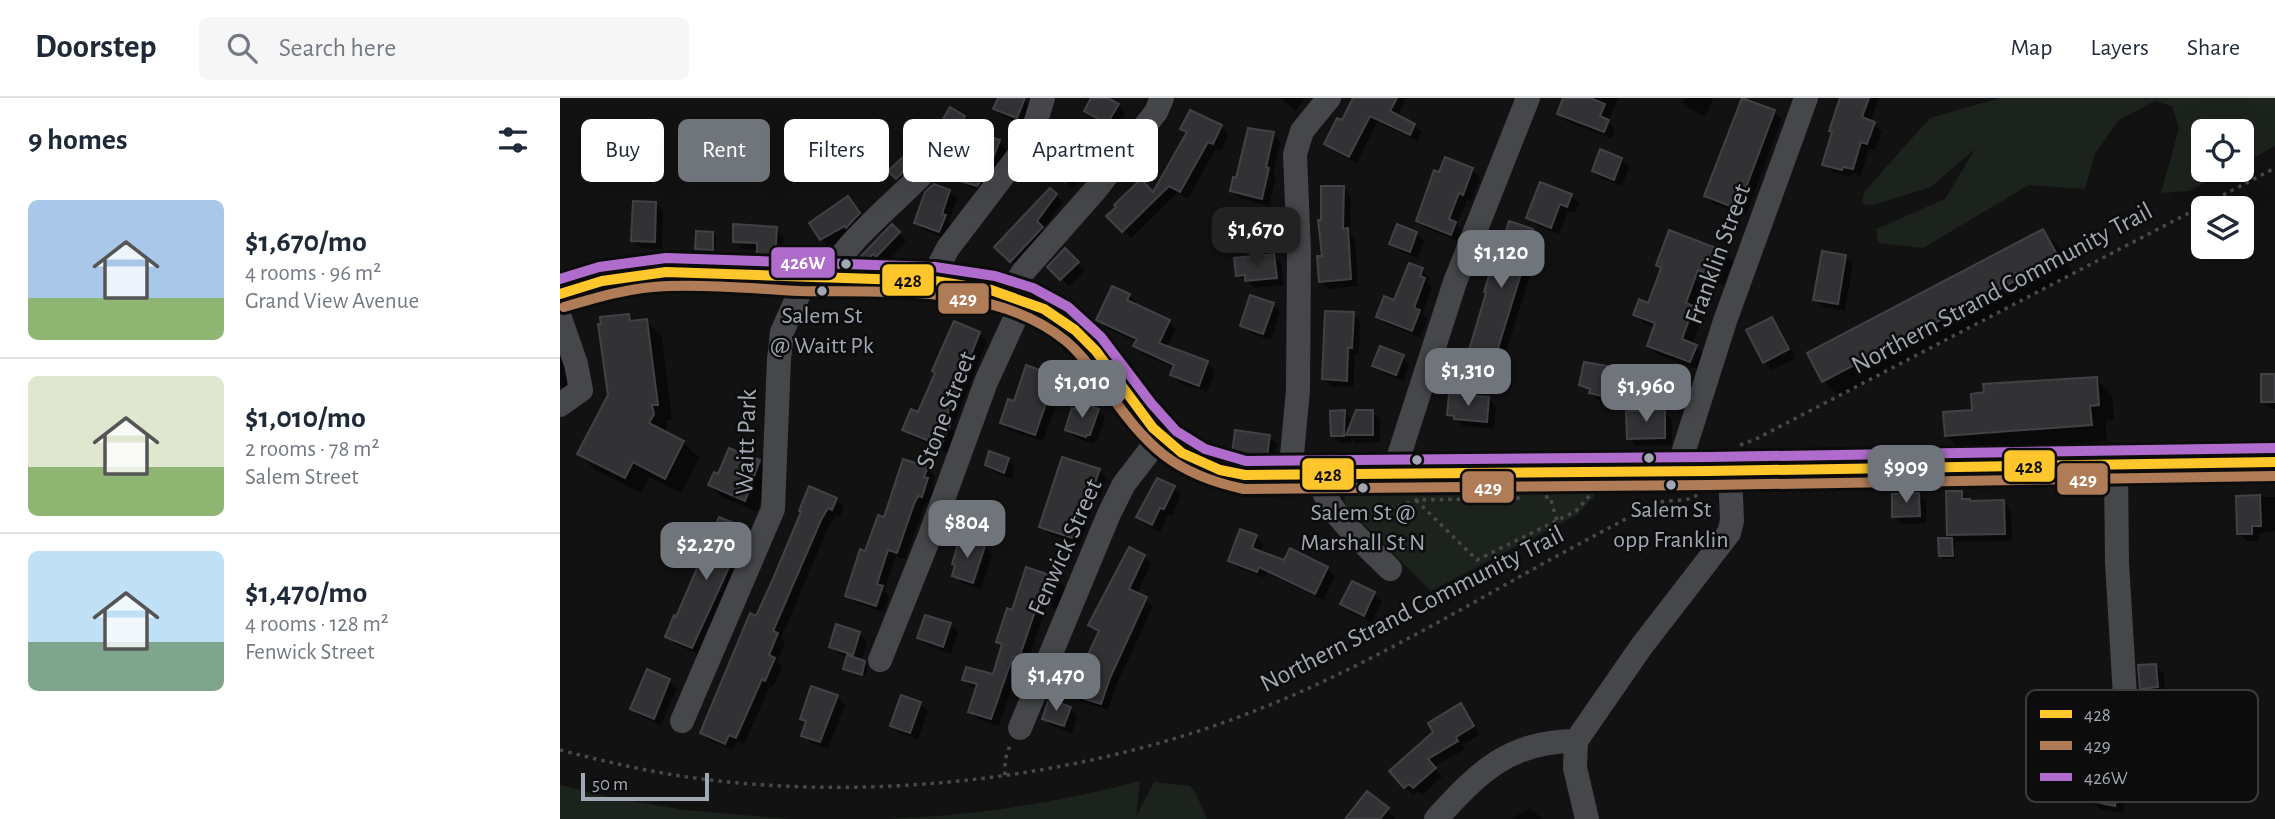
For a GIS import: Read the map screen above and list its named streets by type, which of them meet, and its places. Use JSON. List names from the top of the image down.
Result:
{
  "streets": {
    "street": [
      "Franklin Street",
      "Stone Street",
      "Waitt Park",
      "Fenwick Street"
    ],
    "path": ["Northern Strand Community Trail"]
  },
  "places": ["Salem St @ Waitt Pk", "Salem St opp Franklin", "Salem St @ Marshall St N"],
  "lines": ["transit line 426W", "transit line 428", "transit line 429"],
  "legend": ["428", "429", "426W"],
  "scale_bar": "50 m",
  "page": {
    "header": "Doorstep",
    "search": "Search here",
    "nav": ["Map", "Layers", "Share"],
    "heading": "9 homes",
    "chip": [
      "Buy",
      "Rent",
      "Filters",
      "New",
      "Apartment"
    ],
    "list": [
      {
        "name": "$1,670/mo",
        "note": "4 rooms · 96 m² · Grand View Avenue"
      },
      {
        "name": "$1,010/mo",
        "note": "2 rooms · 78 m² · Salem Street"
      },
      {
        "name": "$1,470/mo",
        "note": "4 rooms · 128 m² · Fenwick Street"
      }
    ],
    "price": [
      "$1,670",
      "$1,120",
      "$1,310",
      "$1,010",
      "$1,960",
      "$909",
      "$804",
      "$2,270",
      "$1,470"
    ],
    "scale": "50 m"
  }
}
